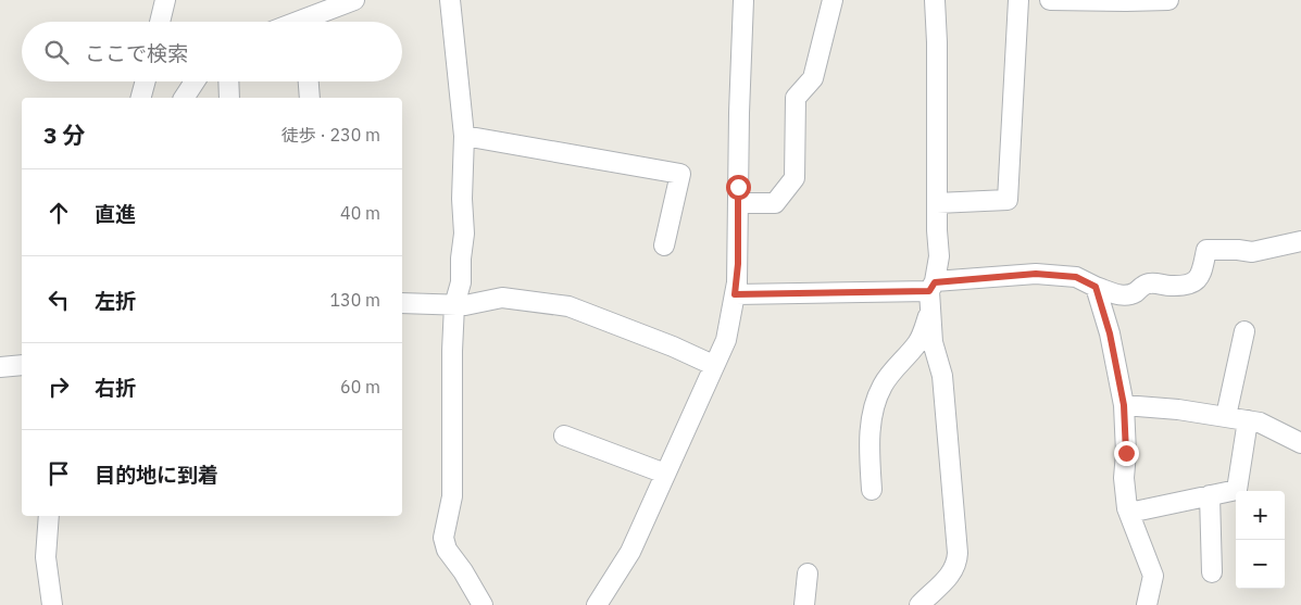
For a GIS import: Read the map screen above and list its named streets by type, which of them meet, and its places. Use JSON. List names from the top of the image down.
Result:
{
  "page": {
    "search": "ここで検索",
    "heading": ["3 分", "徒歩 · 230 m"],
    "list": [
      ["直進", "40 m"],
      ["左折", "130 m"],
      ["右折", "60 m"],
      "目的地に到着"
    ],
    "map_buttons": ["+", "−"]
  }
}
